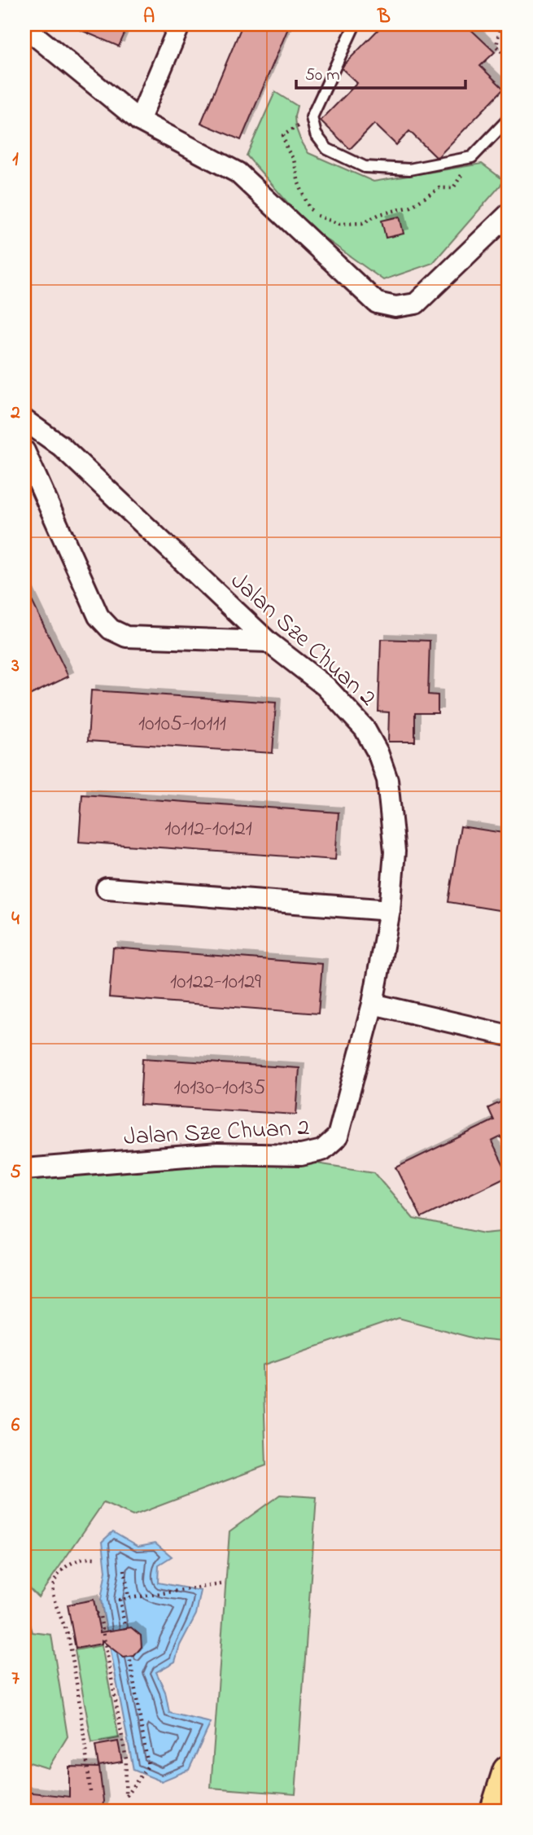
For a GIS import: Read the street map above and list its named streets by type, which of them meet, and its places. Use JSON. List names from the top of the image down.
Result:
{
  "streets": {
    "street": ["Jalan Sze Chuan 2"]
  },
  "house_numbers": [
    "10105-10111",
    "10112-10121",
    "10122-10129",
    "10130-10135"
  ],
  "scale_bar": "50 m",
  "grid": {
    "columns": ["A", "B"],
    "rows": [
      "1",
      "2",
      "3",
      "4",
      "5",
      "6",
      "7"
    ]
  }
}
